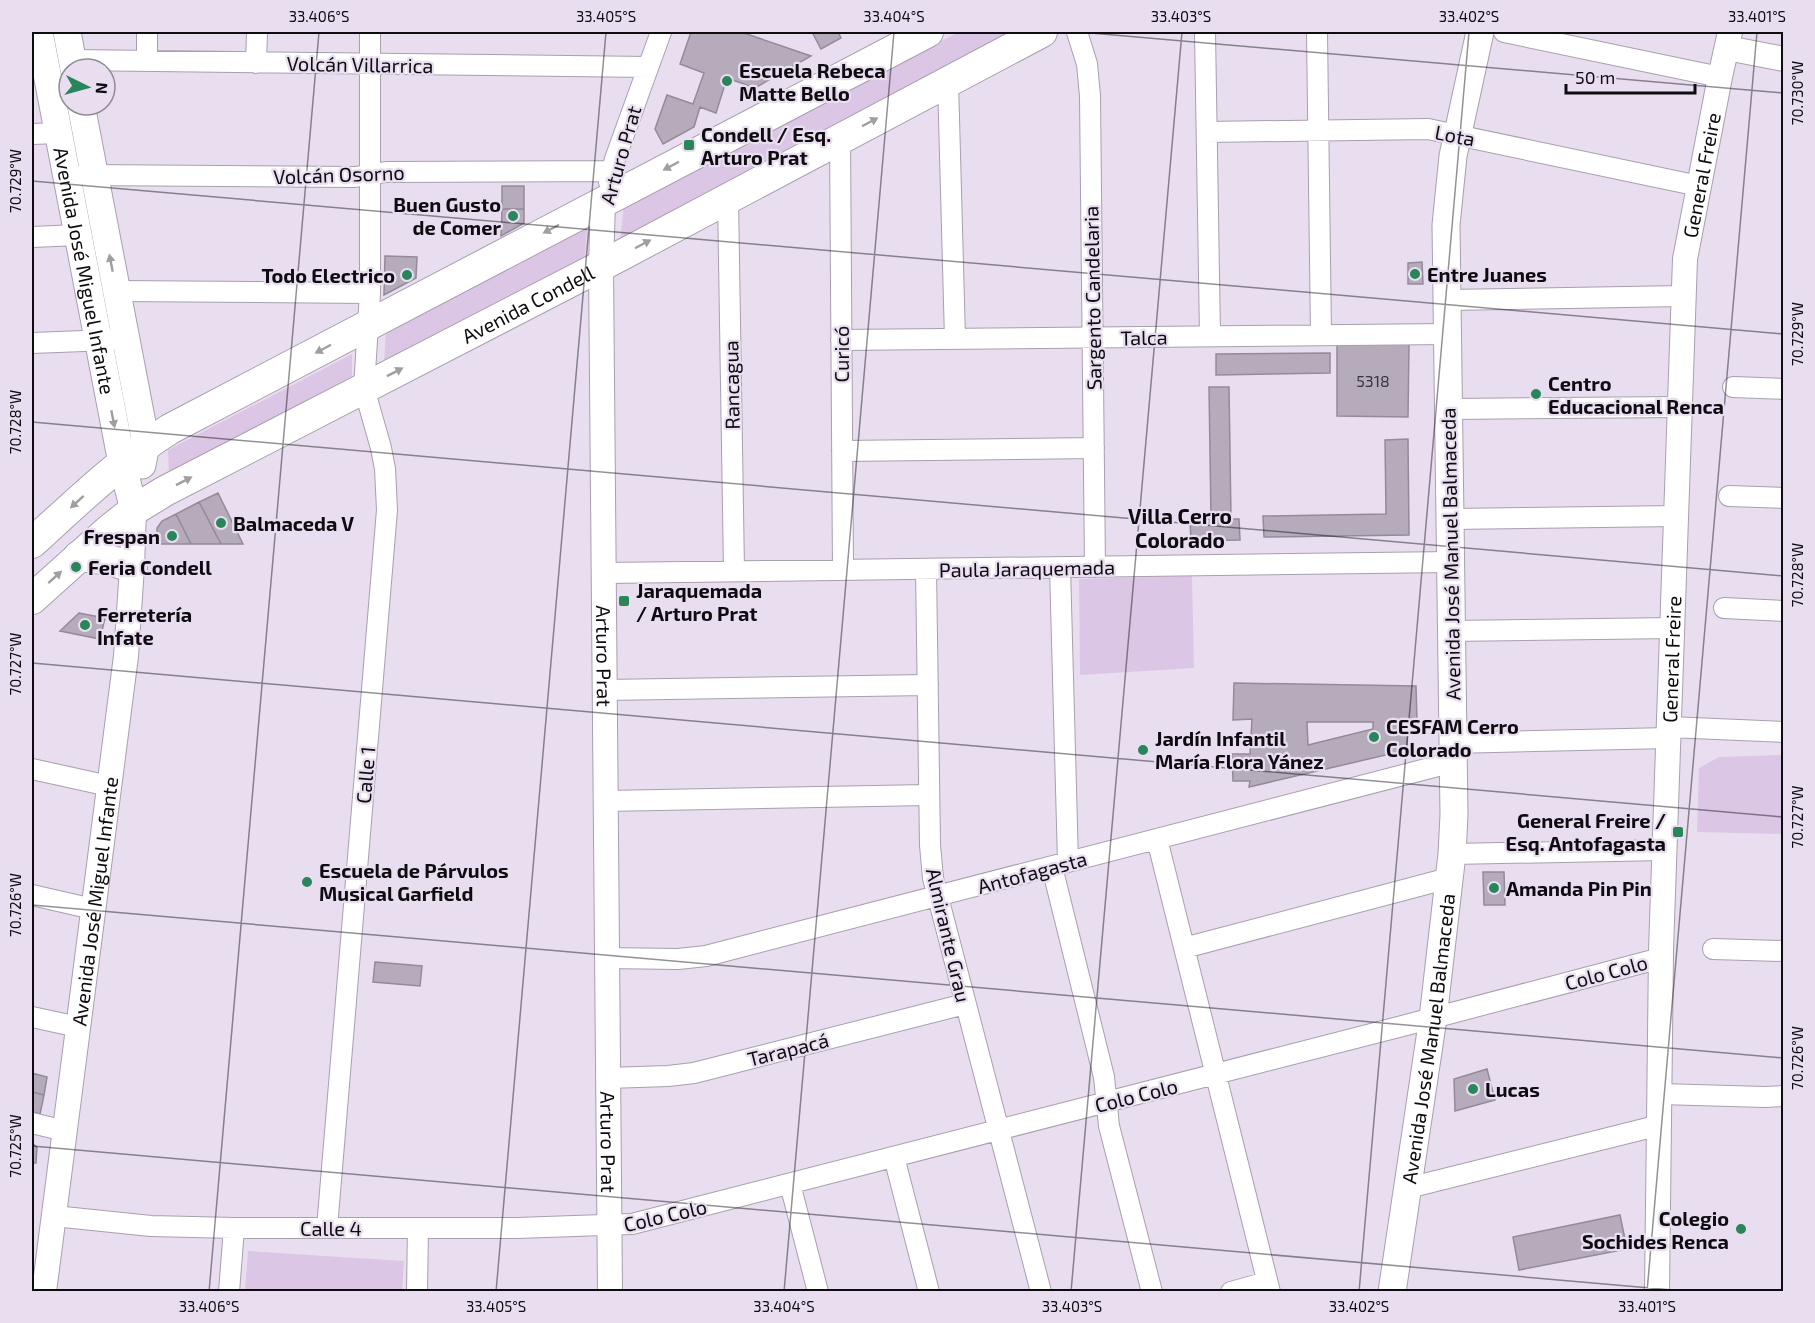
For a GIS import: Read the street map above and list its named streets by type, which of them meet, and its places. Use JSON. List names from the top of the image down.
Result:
{
  "streets": {
    "main road": ["Avenida José Miguel Infante", "Avenida Condell", "Avenida José Manuel Balmaceda"],
    "street": [
      "Volcán Villarrica",
      "Lota",
      "Arturo Prat",
      "Volcán Osorno",
      "General Freire",
      "Sargento Candelaria",
      "Talca",
      "Curicó",
      "Rancagua",
      "Paula Jaraquemada",
      "Calle 1",
      "Antofagasta",
      "Almirante Grau",
      "Colo Colo",
      "Tarapacá",
      "Calle 4"
    ]
  },
  "crossings": [
    ["Volcán Villarrica", "Arturo Prat"],
    ["Volcán Villarrica", "Calle 1"],
    ["Lota", "General Freire"],
    ["Lota", "Avenida José Manuel Balmaceda"],
    ["Arturo Prat", "Volcán Osorno"],
    ["Arturo Prat", "Avenida Condell"],
    ["Arturo Prat", "Paula Jaraquemada"],
    ["Arturo Prat", "Antofagasta"],
    ["Arturo Prat", "Colo Colo"],
    ["Arturo Prat", "Tarapacá"],
    ["Arturo Prat", "Calle 4"],
    ["Volcán Osorno", "Avenida José Miguel Infante"],
    ["Volcán Osorno", "Calle 1"],
    ["General Freire", "Antofagasta"],
    ["General Freire", "Colo Colo"],
    ["Avenida José Miguel Infante", "Avenida Condell"],
    ["Avenida José Miguel Infante", "Calle 4"],
    ["Sargento Candelaria", "Talca"],
    ["Sargento Candelaria", "Paula Jaraquemada"],
    ["Avenida Condell", "Curicó"],
    ["Avenida Condell", "Rancagua"],
    ["Avenida Condell", "Calle 1"],
    ["Talca", "Curicó"],
    ["Talca", "Avenida José Manuel Balmaceda"],
    ["Curicó", "Paula Jaraquemada"],
    ["Rancagua", "Paula Jaraquemada"],
    ["Avenida José Manuel Balmaceda", "Paula Jaraquemada"],
    ["Avenida José Manuel Balmaceda", "Antofagasta"],
    ["Avenida José Manuel Balmaceda", "Colo Colo"],
    ["Paula Jaraquemada", "Almirante Grau"],
    ["Calle 1", "Calle 4"],
    ["Antofagasta", "Almirante Grau"],
    ["Almirante Grau", "Colo Colo"],
    ["Almirante Grau", "Tarapacá"],
    ["Colo Colo", "Calle 4"]
  ],
  "districts": ["Villa Cerro Colorado"],
  "places": {
    "other": [
      "Escuela Rebeca Matte Bello",
      "Buen Gusto de Comer",
      "Entre Juanes",
      "Todo Electrico",
      "Centro Educacional Renca",
      "Balmaceda V",
      "Frespan",
      "Feria Condell",
      "Ferretería Infate",
      "CESFAM Cerro Colorado",
      "Jardín Infantil María Flora Yánez",
      "Escuela de Párvulos Musical Garfield",
      "Amanda Pin Pin",
      "Lucas",
      "Colegio Sochides Renca"
    ],
    "transit": ["Condell / Esq. Arturo Prat", "Jaraquemada / Arturo Prat", "General Freire / Esq. Antofagasta"]
  },
  "house_numbers": ["5318"],
  "scale_bar": "50 m",
  "north": "right",
  "coordinates": [
    "33.406°S",
    "33.405°S",
    "33.404°S",
    "33.403°S",
    "33.402°S",
    "33.401°S",
    "70.730°W",
    "70.729°W",
    "70.728°W",
    "70.727°W",
    "70.726°W",
    "70.725°W"
  ]
}
